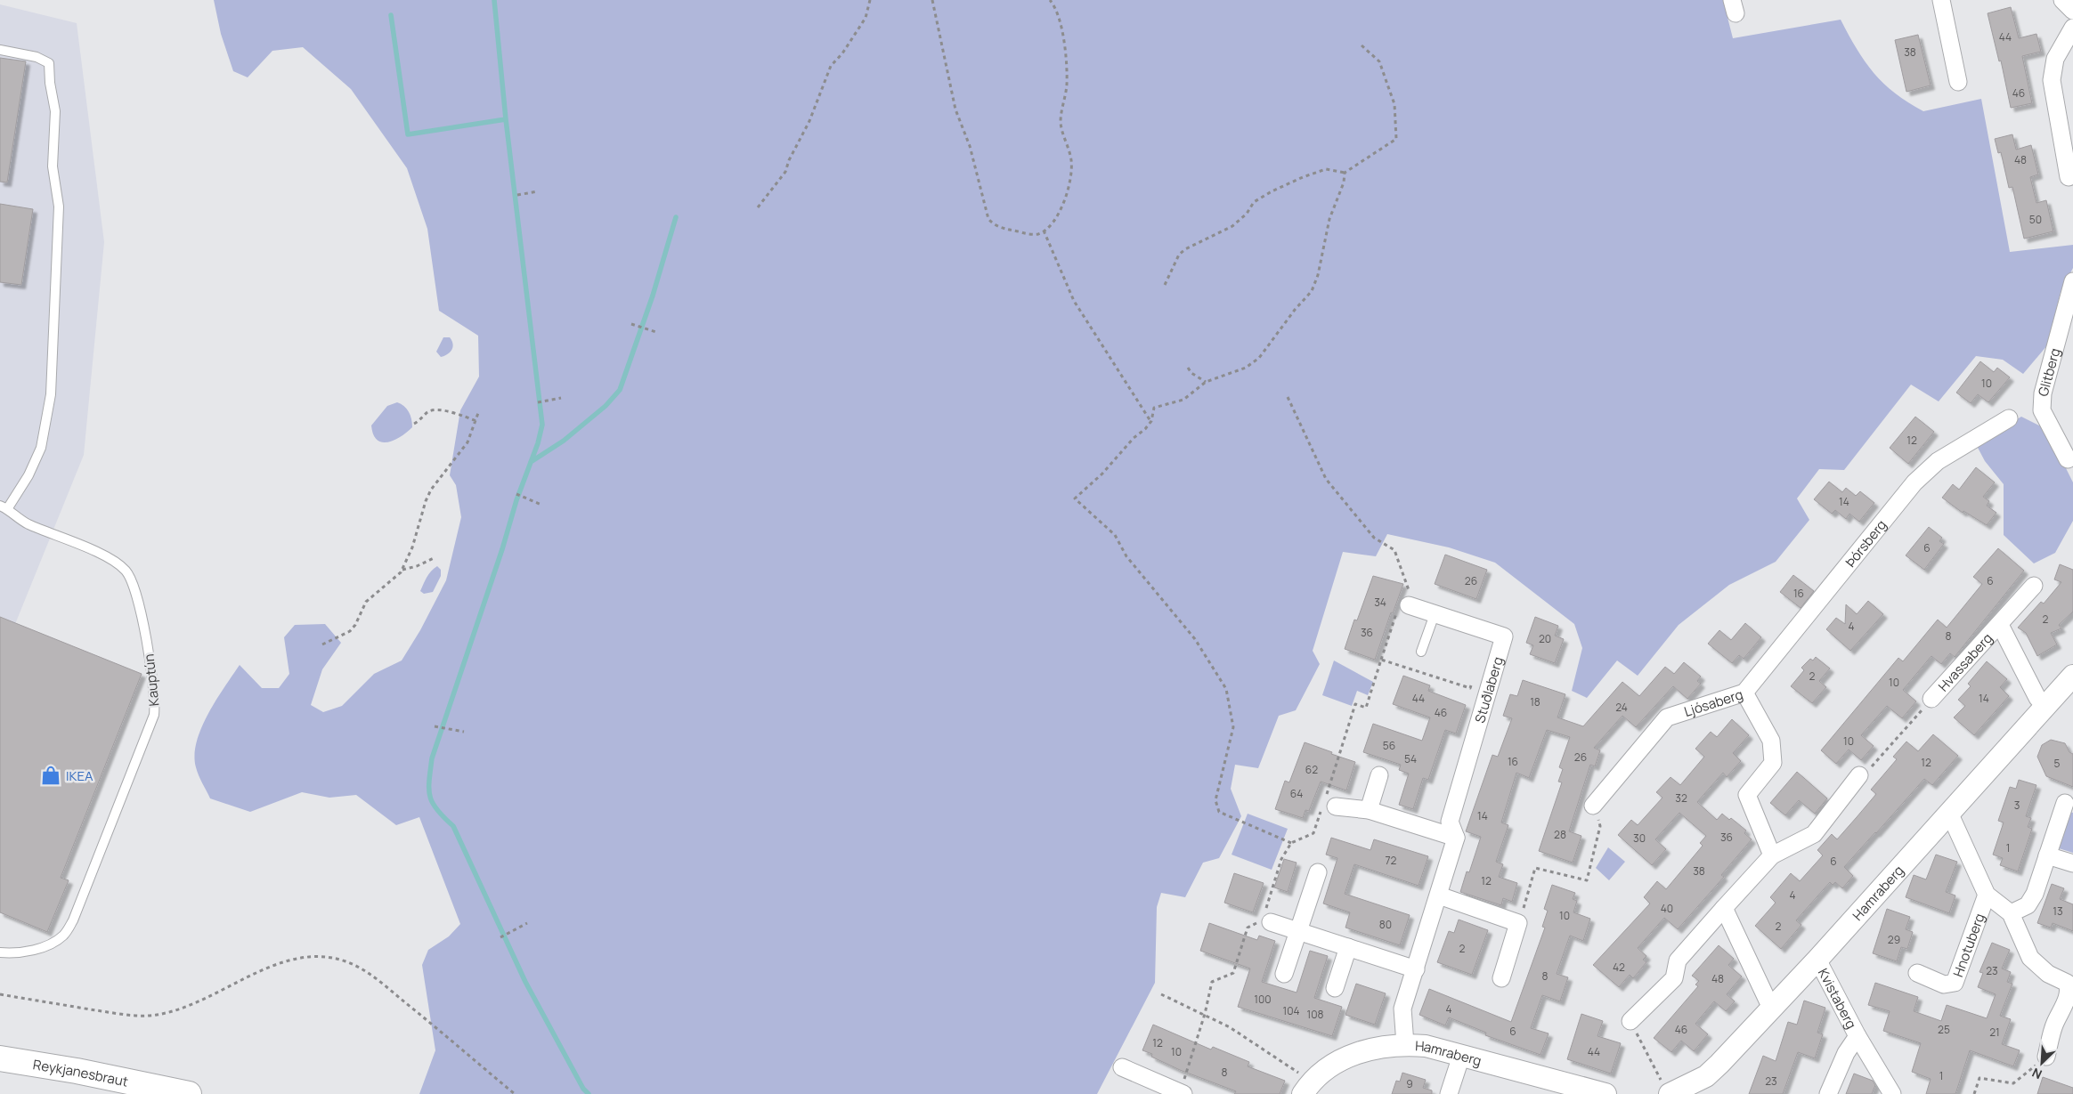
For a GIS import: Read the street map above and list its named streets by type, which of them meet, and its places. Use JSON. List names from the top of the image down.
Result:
{
  "streets": {
    "highway": ["Reykjanesbraut"],
    "street": [
      "Glitberg",
      "Þórsberg",
      "Hvassaberg",
      "Stuðlaberg",
      "Ljósaberg",
      "Hamraberg",
      "Hnotuberg",
      "Kvistaberg"
    ],
    "lane": ["Kauptún"]
  },
  "crossings": [
    ["Þórsberg", "Ljósaberg"],
    ["Hvassaberg", "Hamraberg"],
    ["Stuðlaberg", "Hamraberg"],
    ["Hamraberg", "Hnotuberg"],
    ["Hamraberg", "Kvistaberg"]
  ],
  "places": {
    "shop": ["IKEA"]
  },
  "house_numbers": [
    "44",
    "38",
    "46",
    "48",
    "50",
    "10",
    "12",
    "14",
    "6",
    "26",
    "6",
    "16",
    "34",
    "2",
    "4",
    "36",
    "8",
    "20",
    "2",
    "10",
    "44",
    "14",
    "18",
    "24",
    "46",
    "10",
    "56",
    "26",
    "54",
    "16",
    "12",
    "5",
    "62",
    "64",
    "32",
    "3",
    "14",
    "28",
    "36",
    "30",
    "1",
    "72",
    "6",
    "38",
    "12",
    "4",
    "40",
    "13",
    "10",
    "80",
    "2",
    "29",
    "2",
    "42",
    "23",
    "8",
    "48",
    "100",
    "4",
    "104",
    "108",
    "46",
    "25",
    "6",
    "21",
    "12",
    "10",
    "44",
    "8",
    "1",
    "23",
    "9"
  ],
  "north": "bottom left"
}
